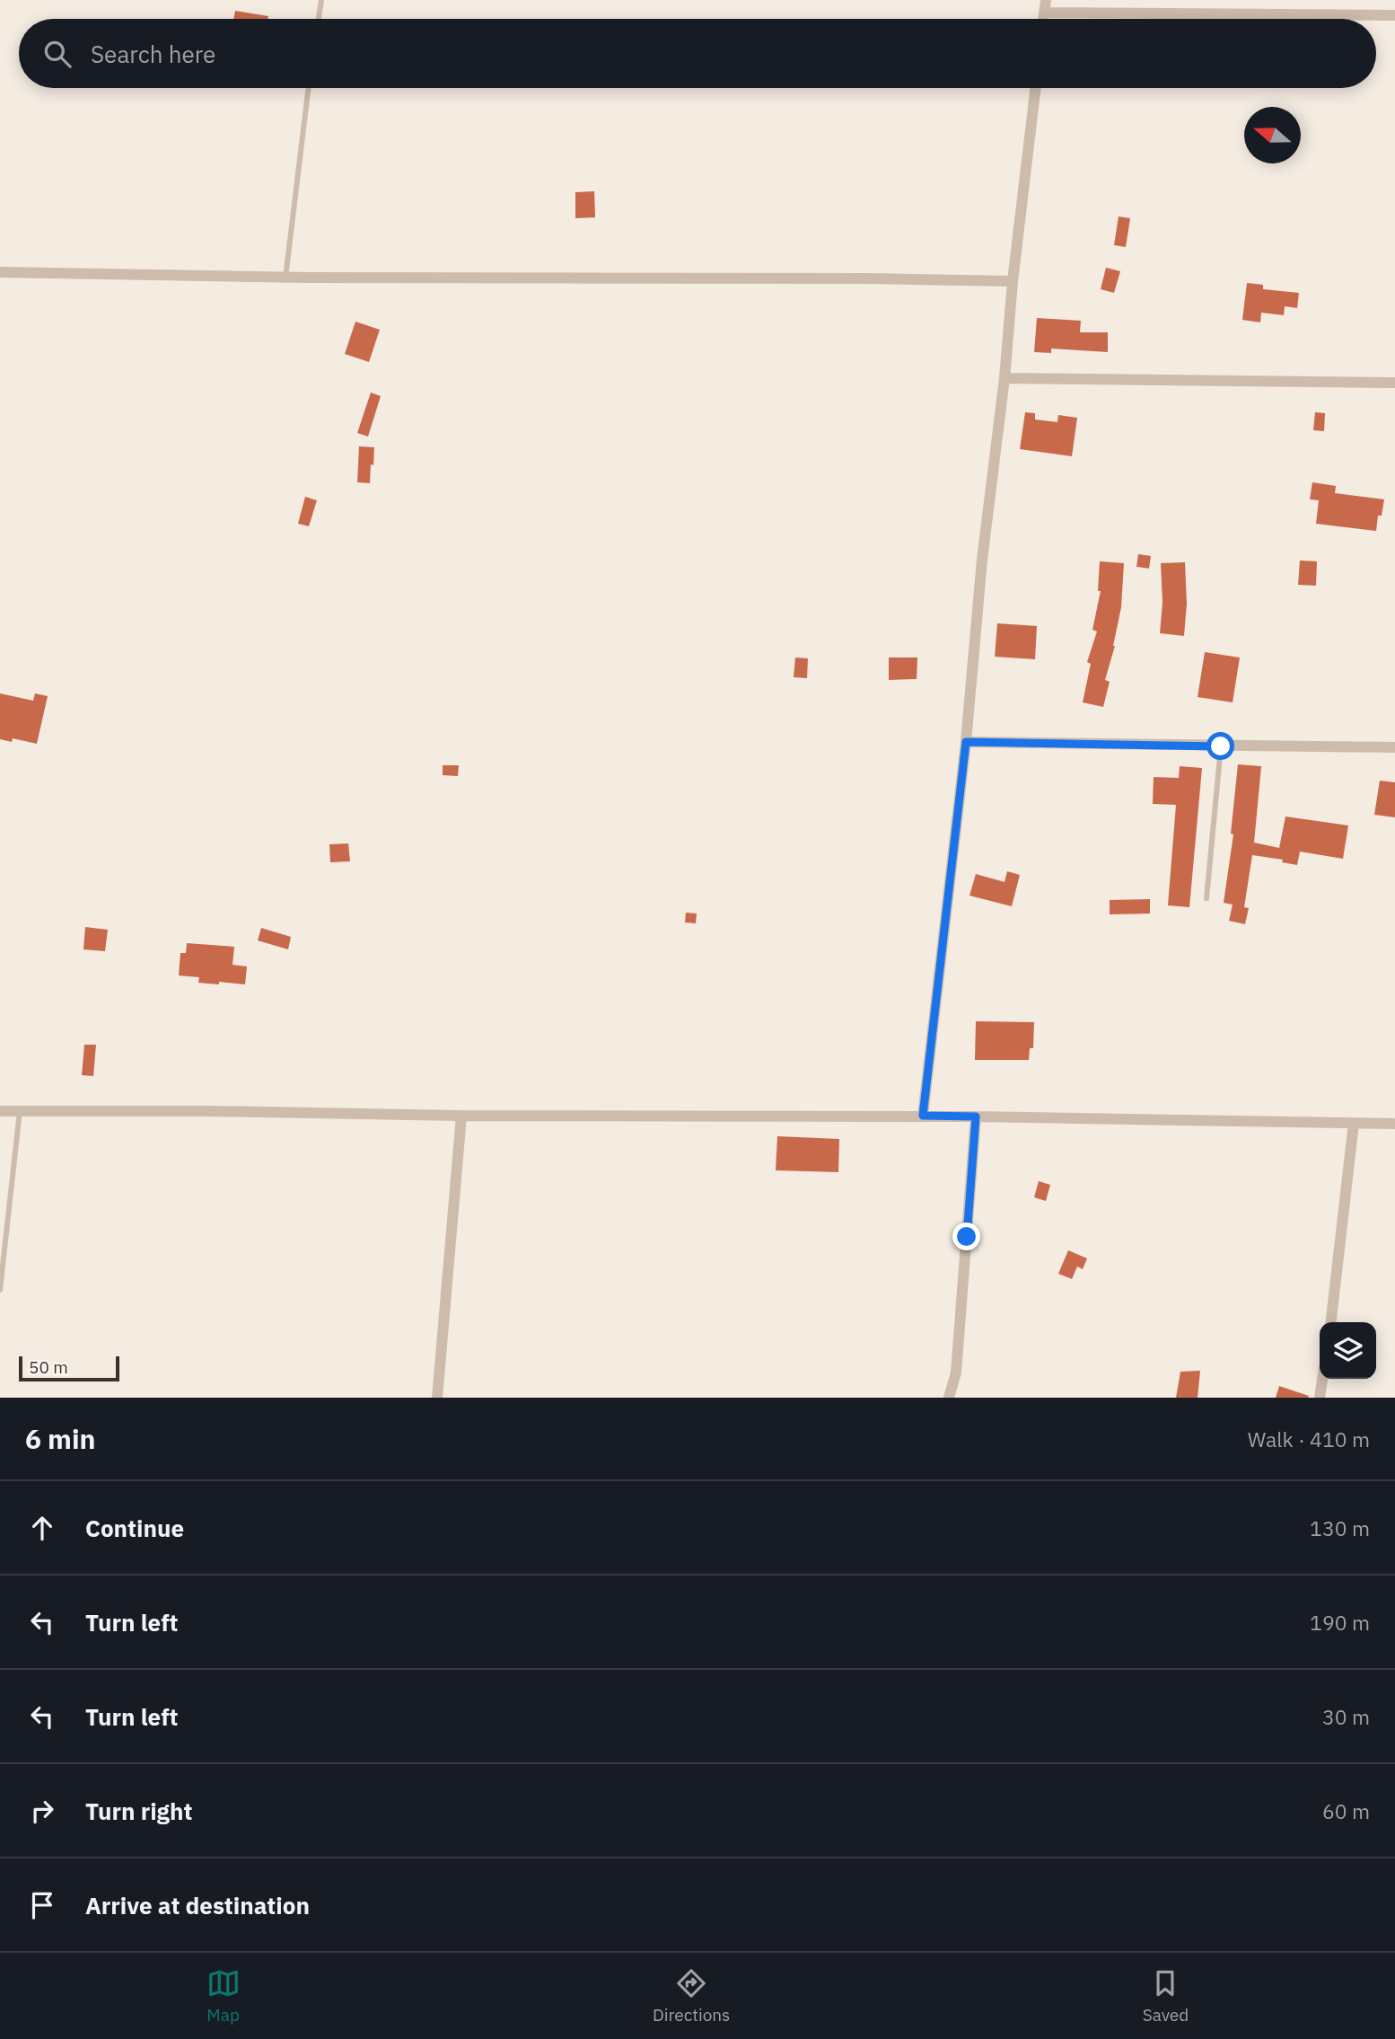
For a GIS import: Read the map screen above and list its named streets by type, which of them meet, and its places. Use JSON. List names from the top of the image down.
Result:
{
  "scale_bar": "50 m",
  "north": "left",
  "page": {
    "search": "Search here",
    "scale": "50 m",
    "heading": ["6 min", "Walk · 410 m"],
    "list": [
      ["Continue", "130 m"],
      ["Turn left", "190 m"],
      ["Turn left", "30 m"],
      ["Turn right", "60 m"],
      "Arrive at destination"
    ],
    "nav": ["Map", "Directions", "Saved"]
  }
}
